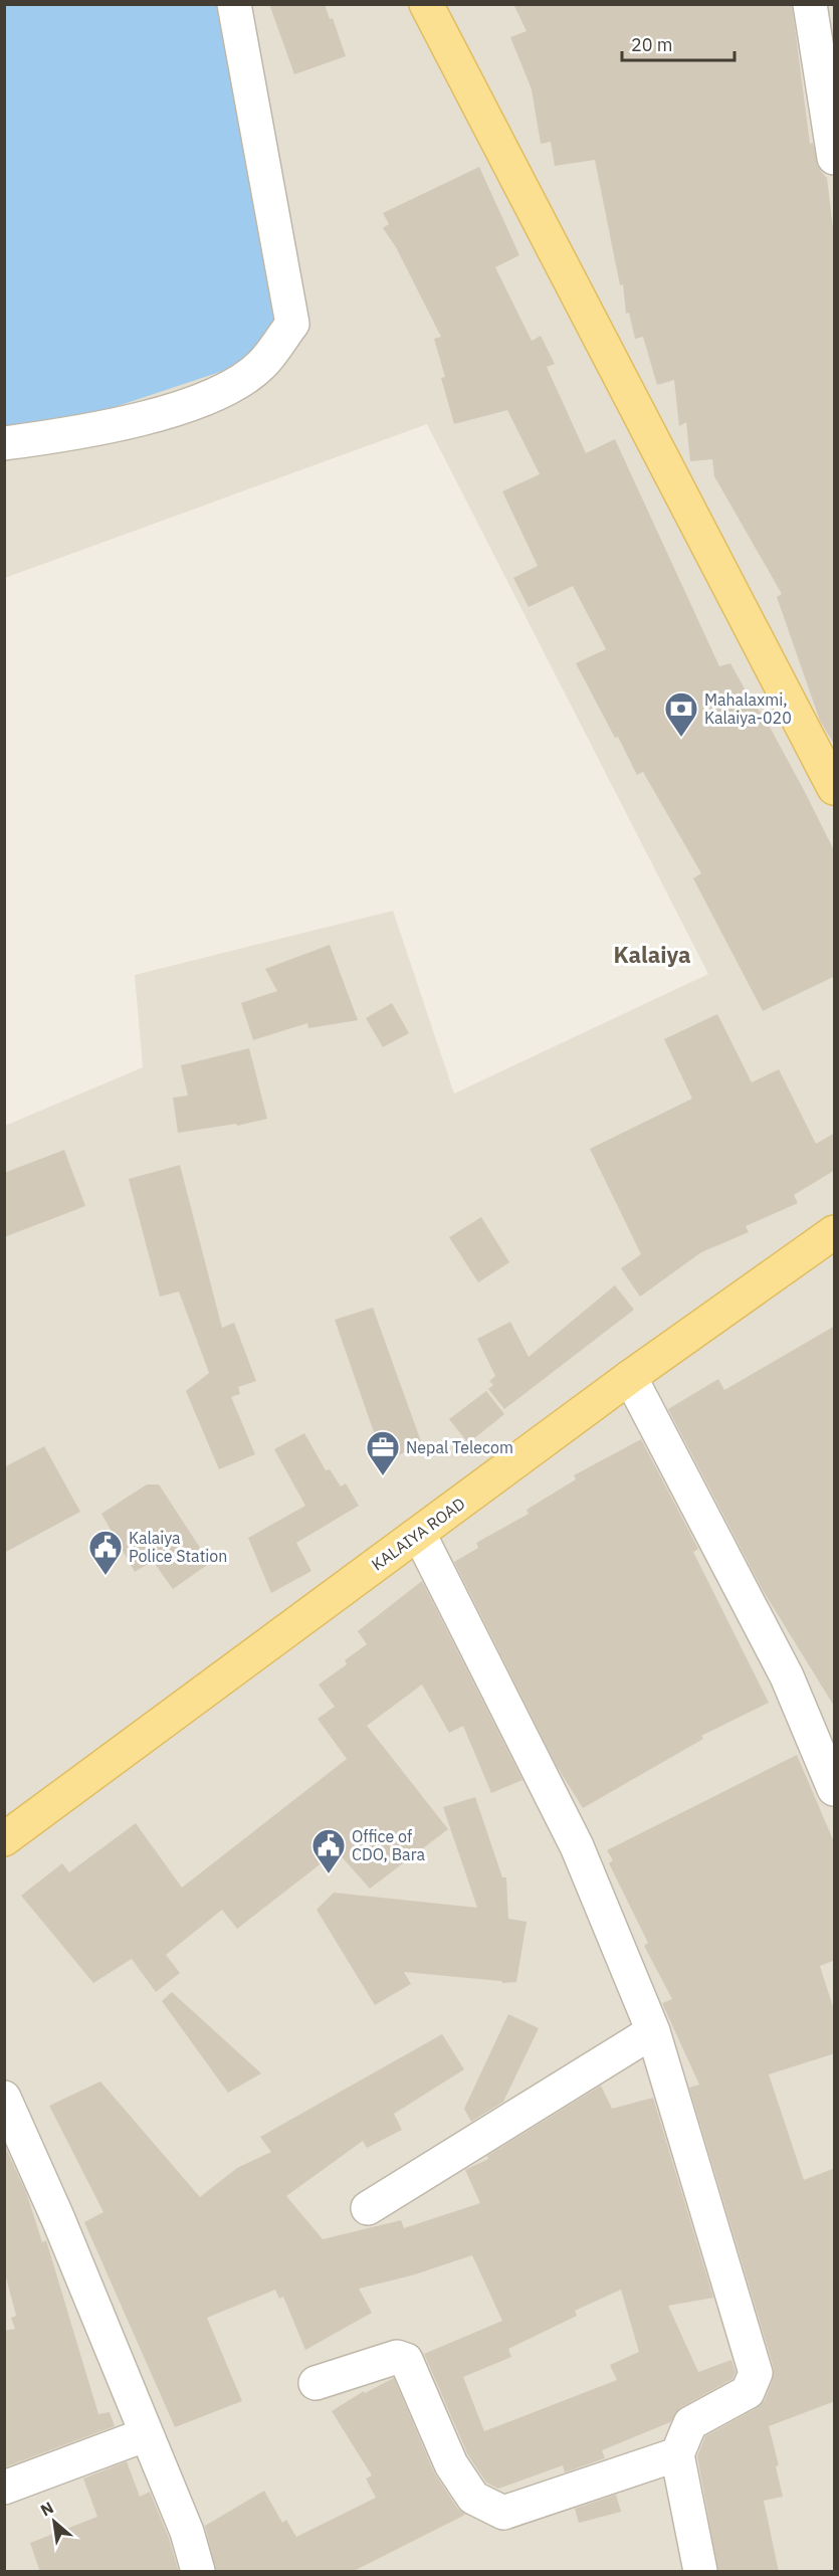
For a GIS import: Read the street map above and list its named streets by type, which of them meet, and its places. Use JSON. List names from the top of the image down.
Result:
{
  "streets": {
    "main road": ["KALAIYA ROAD"]
  },
  "districts": ["Kalaiya"],
  "places": {
    "bank": ["Mahalaxmi, Kalaiya-020"],
    "office": ["Nepal Telecom"],
    "public building": ["Kalaiya Police Station", "Office of CDO, Bara"]
  },
  "scale_bar": "20 m",
  "north": "top left"
}
